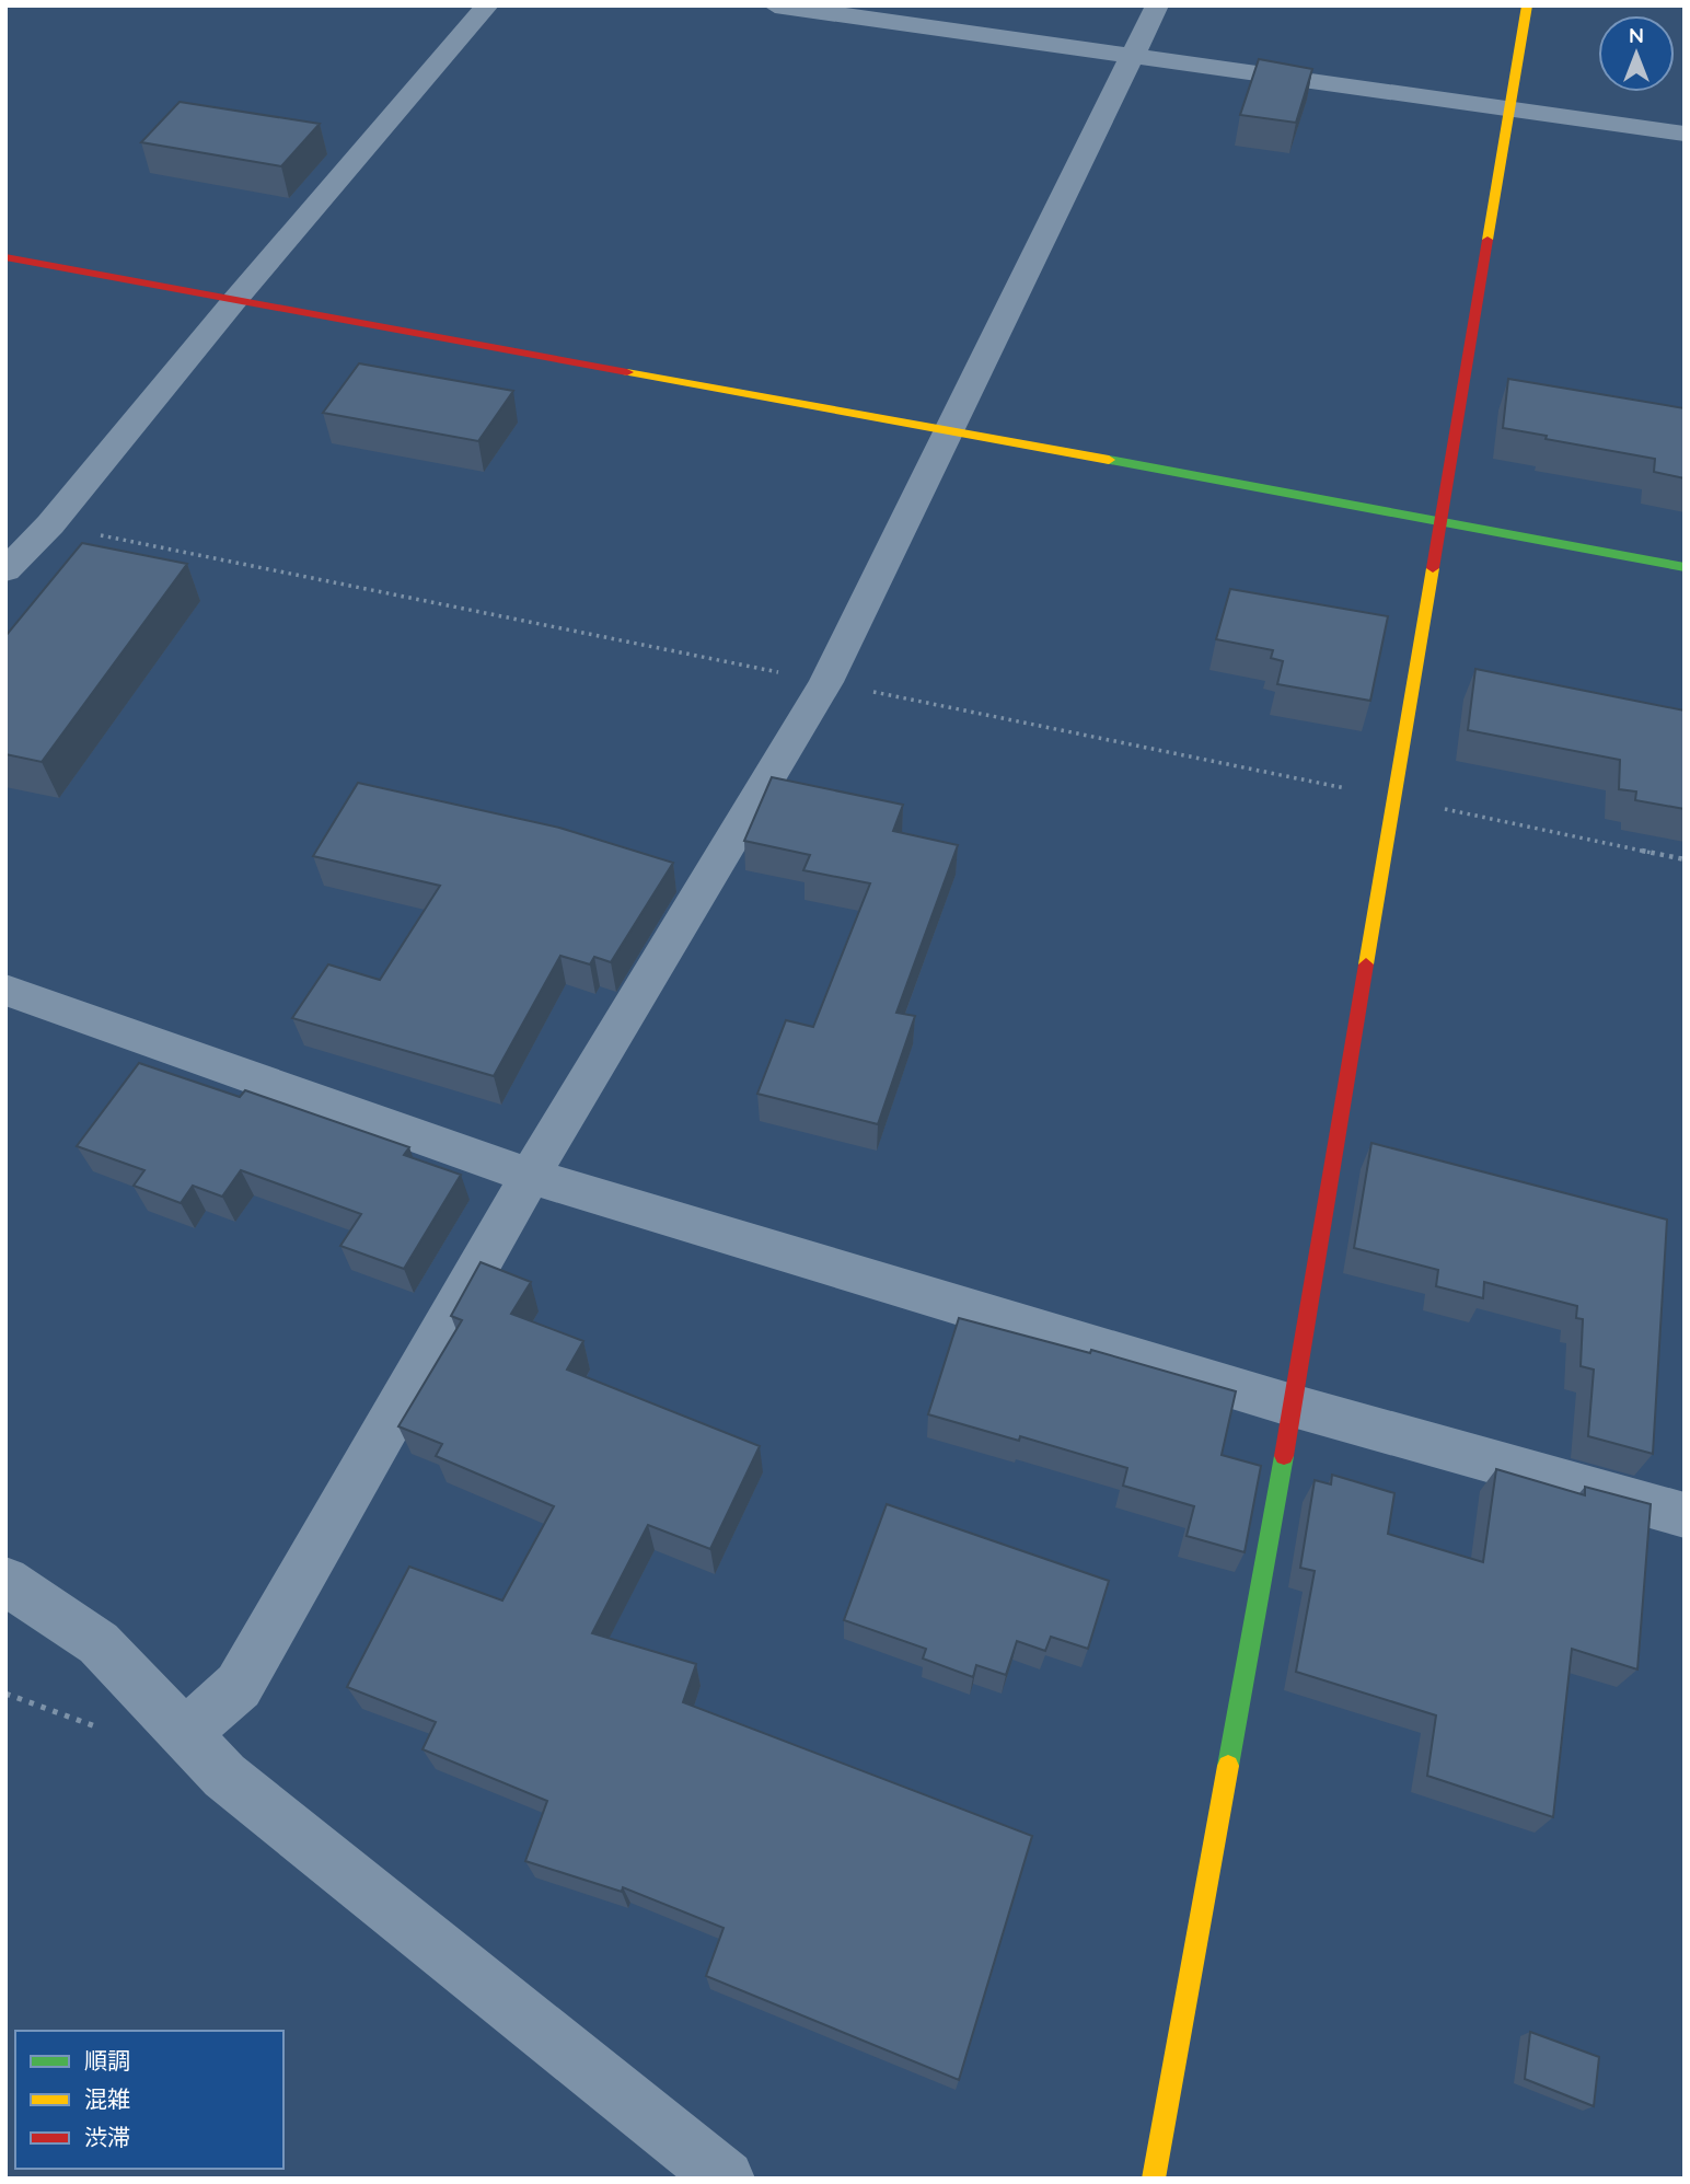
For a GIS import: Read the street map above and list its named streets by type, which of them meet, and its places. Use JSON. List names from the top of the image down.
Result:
{
  "legend": ["順調", "混雑", "渋滞"],
  "north": "top"
}
